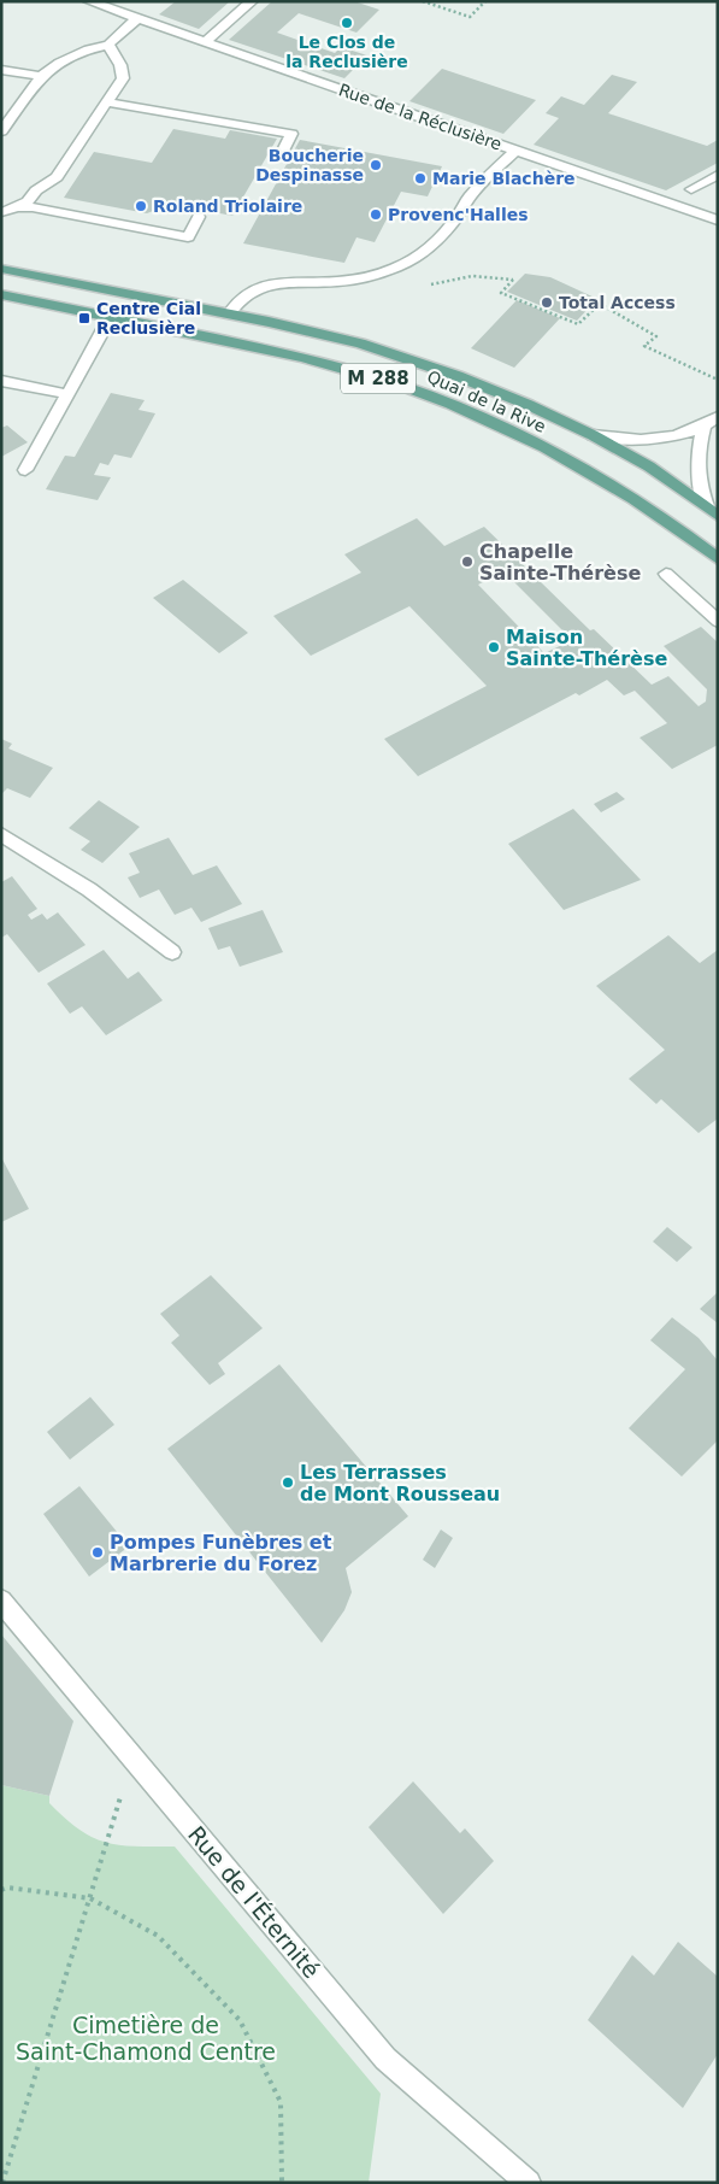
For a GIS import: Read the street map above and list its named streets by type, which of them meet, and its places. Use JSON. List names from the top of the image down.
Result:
{
  "streets": {
    "main road": ["M 288", "Quai de la Rive"],
    "street": ["Rue de la Réclusière", "Rue de l'Éternité"]
  },
  "parks": ["Cimetière de Saint-Chamond Centre"],
  "places": {
    "other": [
      "Le Clos de la Reclusière",
      "Boucherie Despinasse",
      "Marie Blachère",
      "Roland Triolaire",
      "Provenc'Halles",
      "Total Access",
      "Chapelle Sainte-Thérèse",
      "Maison Sainte-Thérèse",
      "Les Terrasses de Mont Rousseau",
      "Pompes Funèbres et Marbrerie du Forez"
    ],
    "transit": ["Centre Cial Reclusière"]
  }
}
